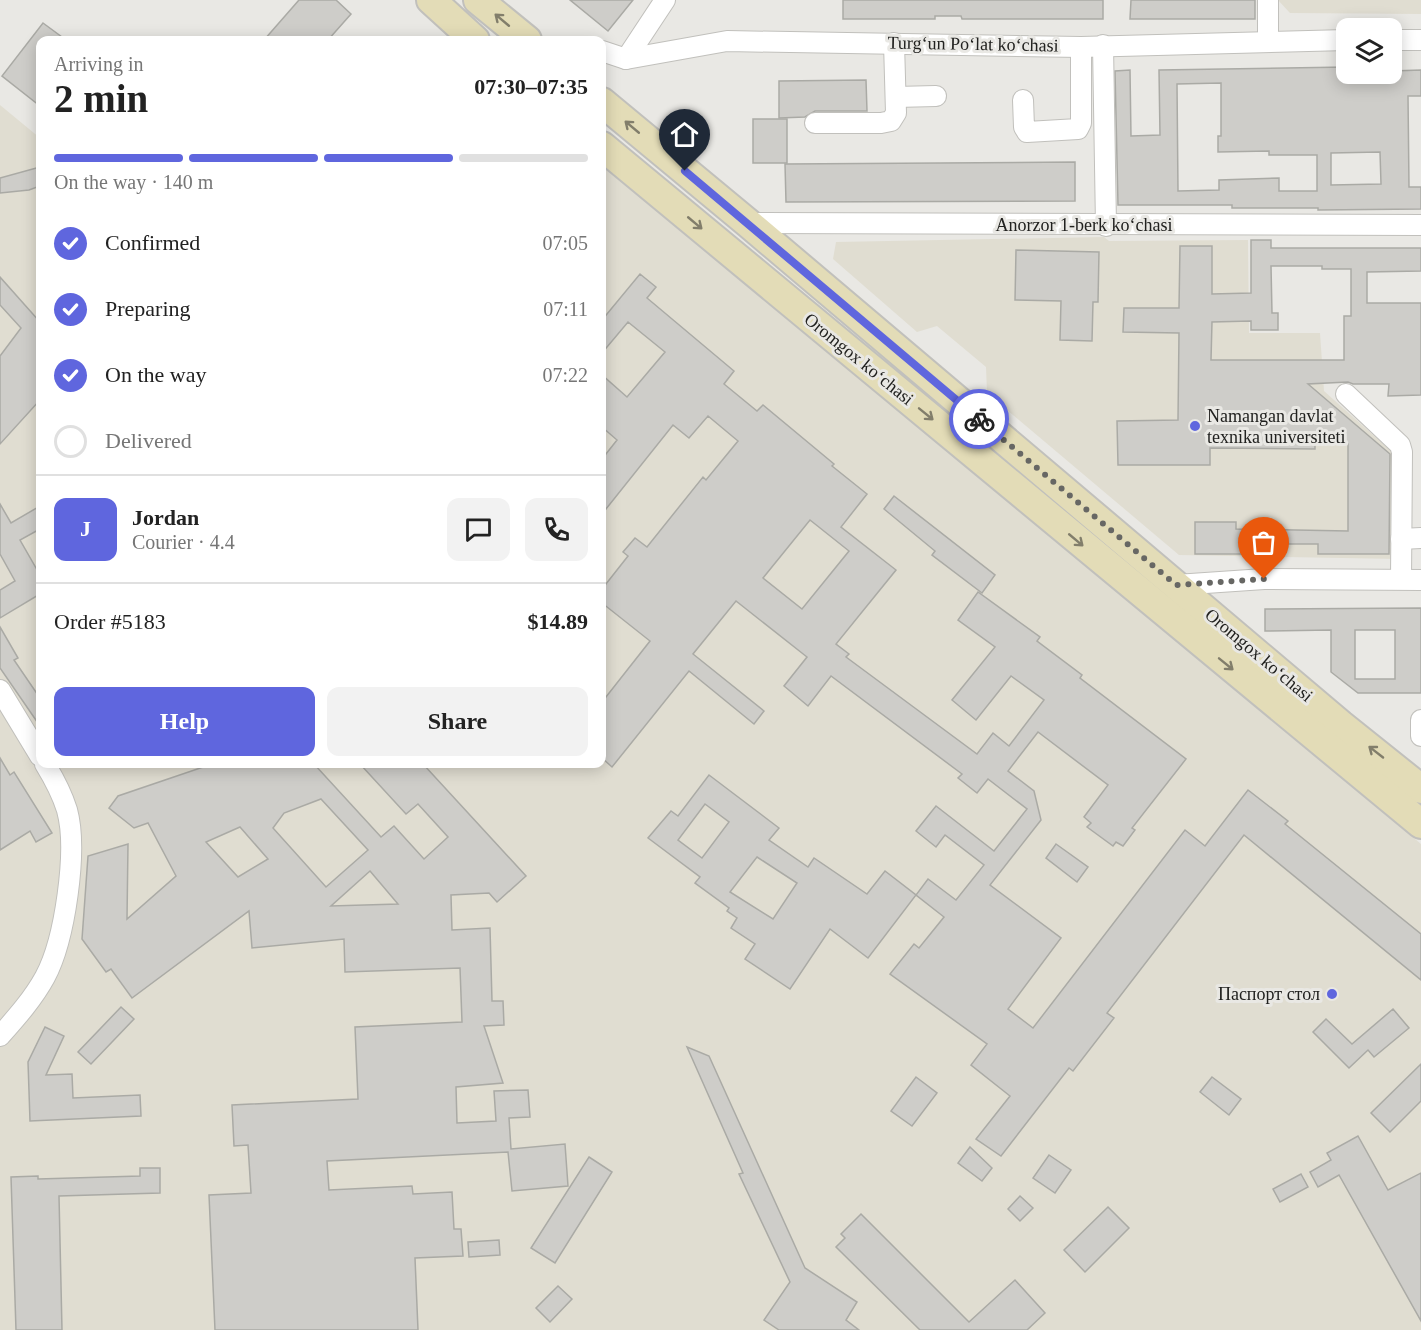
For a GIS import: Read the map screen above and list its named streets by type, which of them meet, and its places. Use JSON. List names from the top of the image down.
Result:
{
  "streets": {
    "main road": ["Oromgox ko‘chasi"],
    "street": ["Turgʻun Poʻlat koʻchasi", "Anorzor 1-berk koʻchasi"]
  },
  "crossings": [
    ["Anorzor 1-berk koʻchasi", "Oromgox ko‘chasi"]
  ],
  "places": ["Namangan davlat texnika universiteti", "Паспорт стол"],
  "page": {
    "heading": ["2 min", "Arriving in", "07:30–07:35"],
    "panel": [
      "Jordan",
      "Courier · 4.4",
      "Order #5183",
      "$14.89"
    ],
    "bar": "On the way · 140 m",
    "list": [
      ["Confirmed", "07:05"],
      ["Preparing", "07:11"],
      ["On the way", "07:22"],
      "Delivered"
    ],
    "round": "J",
    "buttons": ["Help", "Share"]
  }
}
